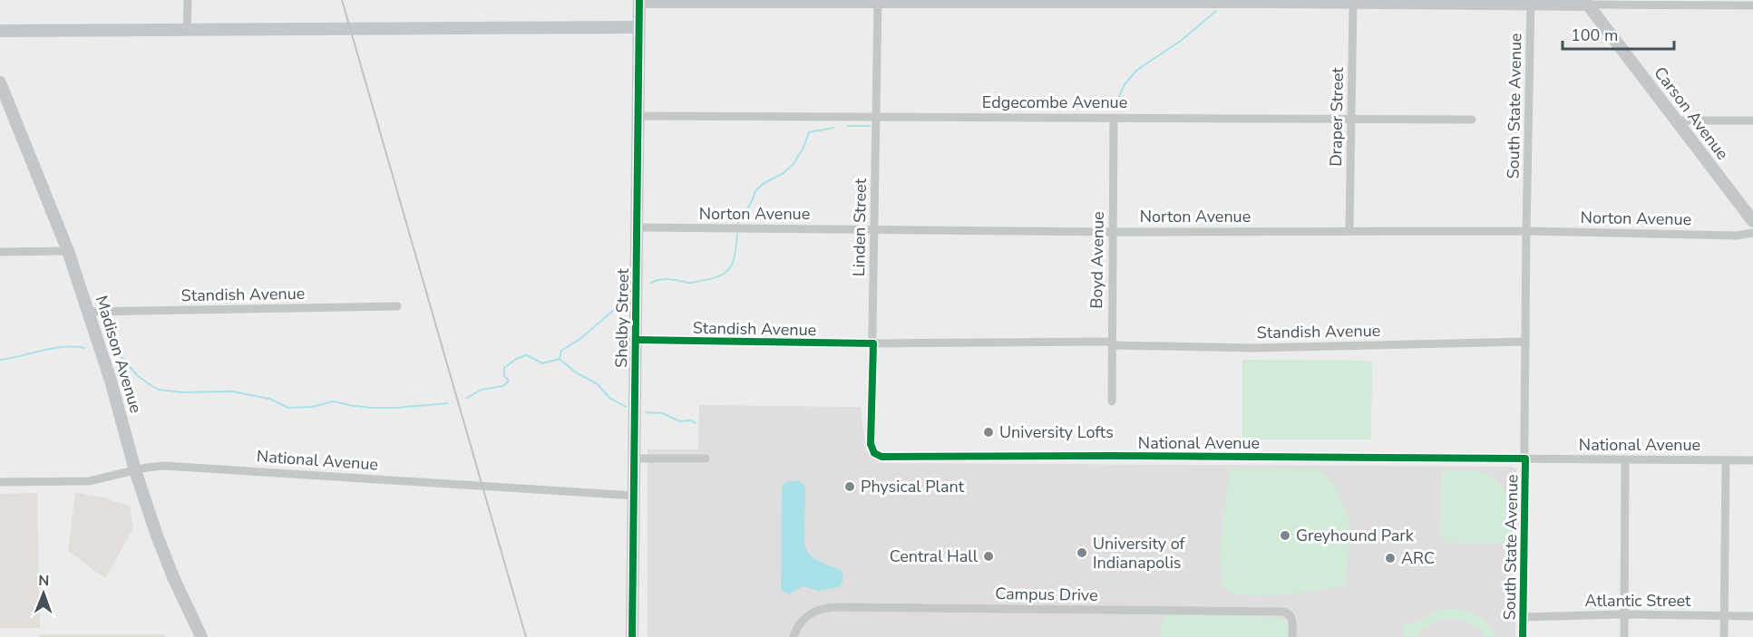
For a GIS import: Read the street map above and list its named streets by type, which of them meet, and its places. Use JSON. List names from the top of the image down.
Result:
{
  "streets": {
    "street": [
      "Edgecombe Avenue",
      "South State Avenue",
      "Carson Avenue",
      "Draper Street",
      "Norton Avenue",
      "Linden Street",
      "Boyd Avenue",
      "Standish Avenue",
      "Shelby Street",
      "Madison Avenue",
      "National Avenue",
      "Campus Drive",
      "Atlantic Street"
    ]
  },
  "crossings": [
    ["Edgecombe Avenue", "Draper Street"],
    ["Edgecombe Avenue", "Linden Street"],
    ["Edgecombe Avenue", "Boyd Avenue"],
    ["Edgecombe Avenue", "Shelby Street"],
    ["South State Avenue", "Norton Avenue"],
    ["South State Avenue", "Standish Avenue"],
    ["South State Avenue", "National Avenue"],
    ["South State Avenue", "Atlantic Street"],
    ["Draper Street", "Norton Avenue"],
    ["Norton Avenue", "Linden Street"],
    ["Norton Avenue", "Boyd Avenue"],
    ["Norton Avenue", "Shelby Street"],
    ["Linden Street", "Standish Avenue"],
    ["Linden Street", "National Avenue"],
    ["Boyd Avenue", "Standish Avenue"],
    ["Standish Avenue", "Shelby Street"],
    ["Standish Avenue", "Madison Avenue"],
    ["Shelby Street", "National Avenue"],
    ["Madison Avenue", "National Avenue"]
  ],
  "places": [
    "University Lofts",
    "Physical Plant",
    "Greyhound Park",
    "University of Indianapolis",
    "Central Hall",
    "ARC"
  ],
  "scale_bar": "100 m",
  "north": "top"
}
